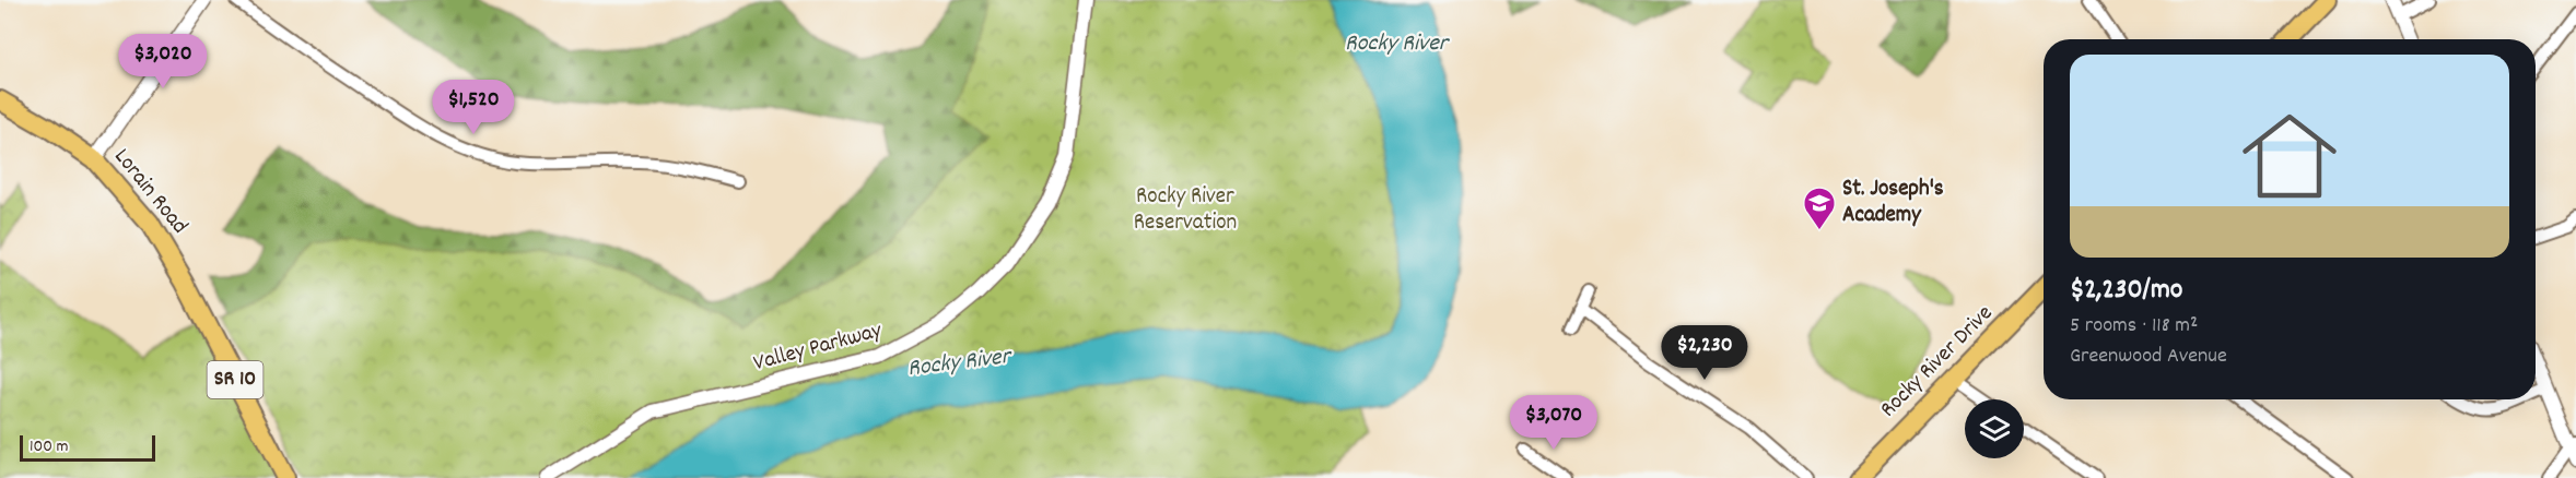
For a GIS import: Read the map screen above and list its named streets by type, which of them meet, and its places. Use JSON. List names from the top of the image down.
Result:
{
  "streets": {
    "main road": ["Lorain Road", "Rocky River Drive", "SR 10"],
    "street": ["Valley Parkway"]
  },
  "water": ["Rocky River"],
  "parks": ["Rocky River Reservation"],
  "places": {
    "school or university": ["St. Joseph's Academy"]
  },
  "scale_bar": "100 m",
  "page": {
    "price": [
      "$3,020",
      "$1,520",
      "$2,230",
      "$3,070"
    ],
    "list": [
      {
        "name": "$2,230/mo",
        "note": "5 rooms · 118 m² · Greenwood Avenue"
      }
    ],
    "scale": "100 m"
  }
}
